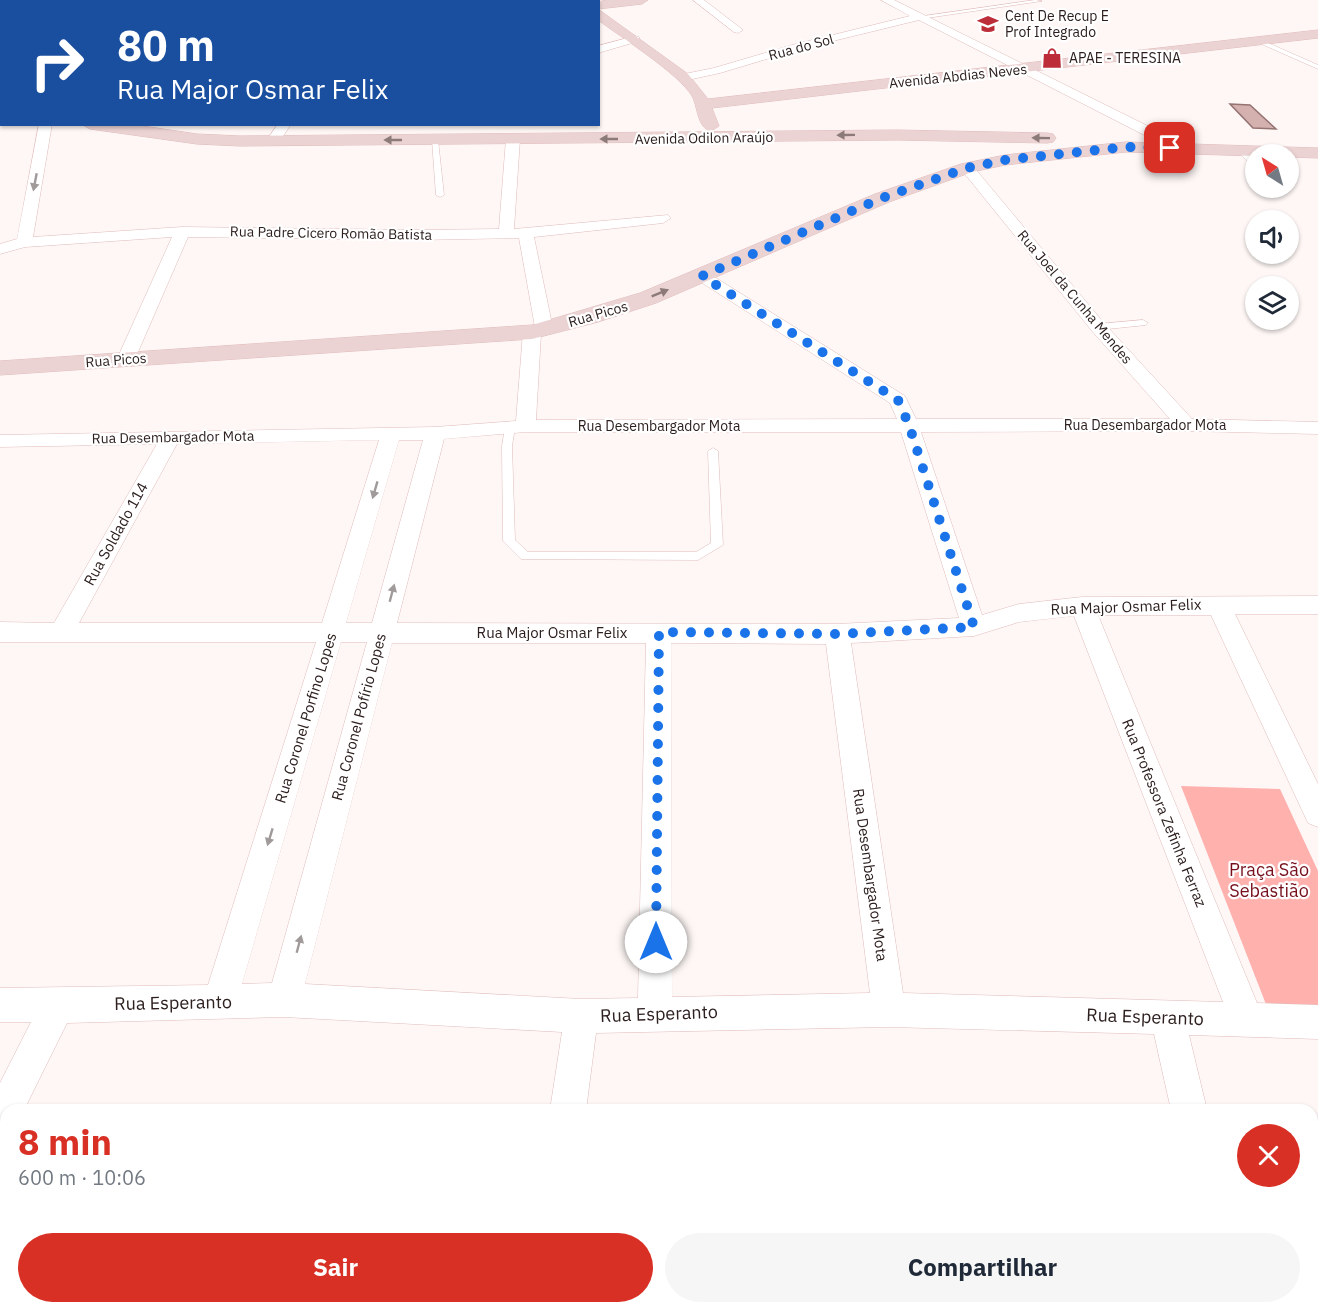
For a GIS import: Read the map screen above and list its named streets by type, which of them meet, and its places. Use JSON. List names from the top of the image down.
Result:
{
  "streets": {
    "main road": ["Avenida Abdias Neves", "Avenida Odilon Araújo", "Rua Picos"],
    "street": [
      "Rua do Sol",
      "Rua Padre Cicero Romão Batista",
      "Rua Joel da Cunha Mendes",
      "Rua Desembargador Mota",
      "Rua Soldado 114",
      "Rua Major Osmar Felix",
      "Rua Coronel Pofírio Lopes",
      "Rua Coronel Porfino Lopes",
      "Rua Professora Zefinha Ferraz",
      "Rua Esperanto"
    ]
  },
  "crossings": [
    ["Avenida Odilon Araújo", "Rua Picos"],
    ["Rua Joel da Cunha Mendes", "Rua Picos"],
    ["Rua Joel da Cunha Mendes", "Rua Desembargador Mota"],
    ["Rua Desembargador Mota", "Rua Soldado 114"],
    ["Rua Desembargador Mota", "Rua Major Osmar Felix"],
    ["Rua Desembargador Mota", "Rua Coronel Pofírio Lopes"],
    ["Rua Desembargador Mota", "Rua Coronel Porfino Lopes"],
    ["Rua Desembargador Mota", "Rua Esperanto"],
    ["Rua Soldado 114", "Rua Major Osmar Felix"],
    ["Rua Major Osmar Felix", "Rua Coronel Pofírio Lopes"],
    ["Rua Major Osmar Felix", "Rua Coronel Porfino Lopes"],
    ["Rua Major Osmar Felix", "Rua Professora Zefinha Ferraz"],
    ["Rua Coronel Pofírio Lopes", "Rua Esperanto"],
    ["Rua Coronel Porfino Lopes", "Rua Esperanto"],
    ["Rua Professora Zefinha Ferraz", "Rua Esperanto"]
  ],
  "one_way": ["Avenida Odilon Araújo", "Rua Coronel Pofírio Lopes", "Rua Coronel Porfino Lopes"],
  "parks": ["Praça São Sebastião"],
  "places": {
    "school or university": ["Cent De Recup E Prof Integrado"],
    "shop": ["APAE - TERESINA"]
  },
  "north": "top left",
  "page": {
    "turn": ["80 m", "Rua Major Osmar Felix"],
    "heading": ["8 min", "600 m · 10:06"],
    "buttons": ["Sair", "Compartilhar"]
  }
}
